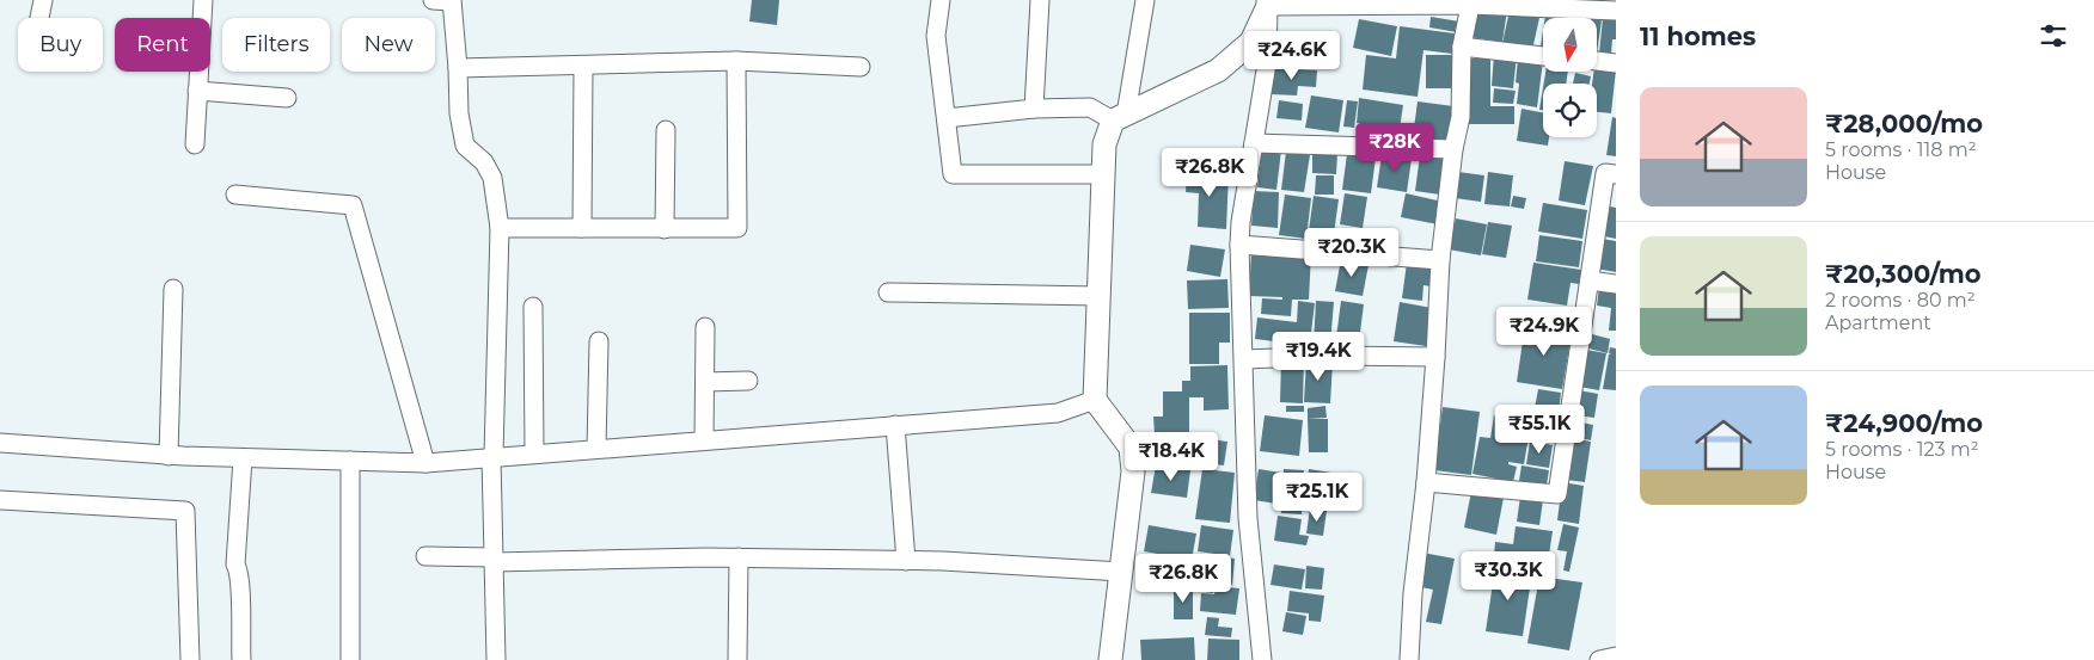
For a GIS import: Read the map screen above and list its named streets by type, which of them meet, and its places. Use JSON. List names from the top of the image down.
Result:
{
  "north": "bottom",
  "page": {
    "heading": "11 homes",
    "chip": [
      "Buy",
      "Rent",
      "Filters",
      "New"
    ],
    "price": [
      "₹24.6K",
      "₹28K",
      "₹26.8K",
      "₹20.3K",
      "₹24.9K",
      "₹19.4K",
      "₹55.1K",
      "₹18.4K",
      "₹25.1K",
      "₹30.3K",
      "₹26.8K"
    ],
    "list": [
      {
        "name": "₹28,000/mo",
        "note": "5 rooms · 118 m² · House"
      },
      {
        "name": "₹20,300/mo",
        "note": "2 rooms · 80 m² · Apartment"
      },
      {
        "name": "₹24,900/mo",
        "note": "5 rooms · 123 m² · House"
      }
    ]
  }
}
